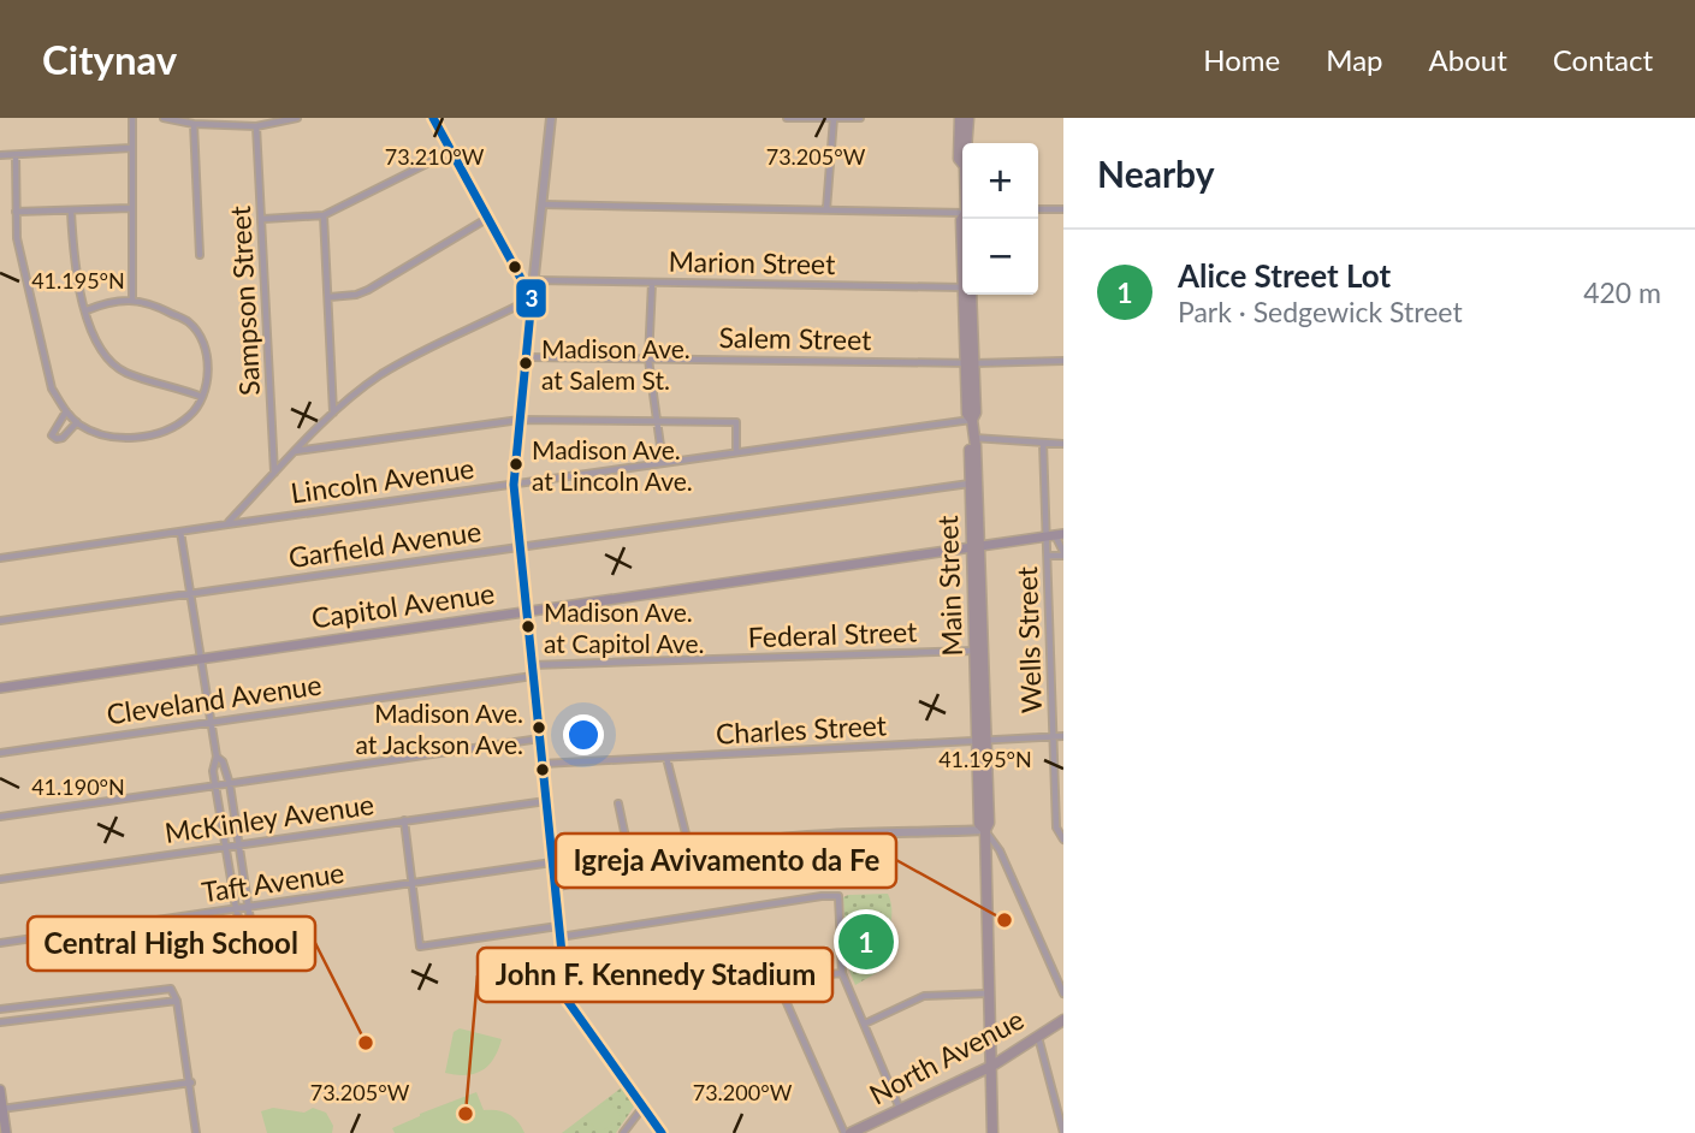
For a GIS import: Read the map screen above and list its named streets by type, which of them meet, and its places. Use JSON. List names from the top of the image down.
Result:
{
  "streets": {
    "main road": ["Main Street", "Capitol Avenue", "North Avenue"],
    "street": [
      "Marion Street",
      "Sampson Street",
      "Salem Street",
      "Lincoln Avenue",
      "Garfield Avenue",
      "Federal Street",
      "Wells Street",
      "Cleveland Avenue",
      "Charles Street",
      "McKinley Avenue",
      "Taft Avenue"
    ]
  },
  "crossings": [
    ["Salem Street", "Main Street"],
    ["Lincoln Avenue", "Main Street"],
    ["Garfield Avenue", "Main Street"],
    ["Main Street", "Capitol Avenue"],
    ["Main Street", "Federal Street"],
    ["Main Street", "Charles Street"],
    ["Main Street", "North Avenue"],
    ["Capitol Avenue", "Wells Street"],
    ["Wells Street", "Charles Street"]
  ],
  "places": [
    "Madison Ave. at Salem St.",
    "Madison Ave. at Lincoln Ave.",
    "Madison Ave. at Capitol Ave.",
    "Madison Ave. at Jackson Ave.",
    "Igreja Avivamento da Fe",
    "Central High School",
    "John F. Kennedy Stadium"
  ],
  "lines": ["transit line 3"],
  "page": {
    "header": "Citynav",
    "nav": [
      "Home",
      "Map",
      "About",
      "Contact"
    ],
    "heading": "Nearby",
    "map_buttons": ["+", "−"],
    "list": [
      {
        "mark": "1",
        "name": "Alice Street Lot",
        "note": "Park · Sedgewick Street",
        "value": "420 m"
      }
    ],
    "pins": "1"
  },
  "coordinates": [
    "73.210°W",
    "73.205°W",
    "41.195°N",
    "41.190°N",
    "73.200°W"
  ]
}
